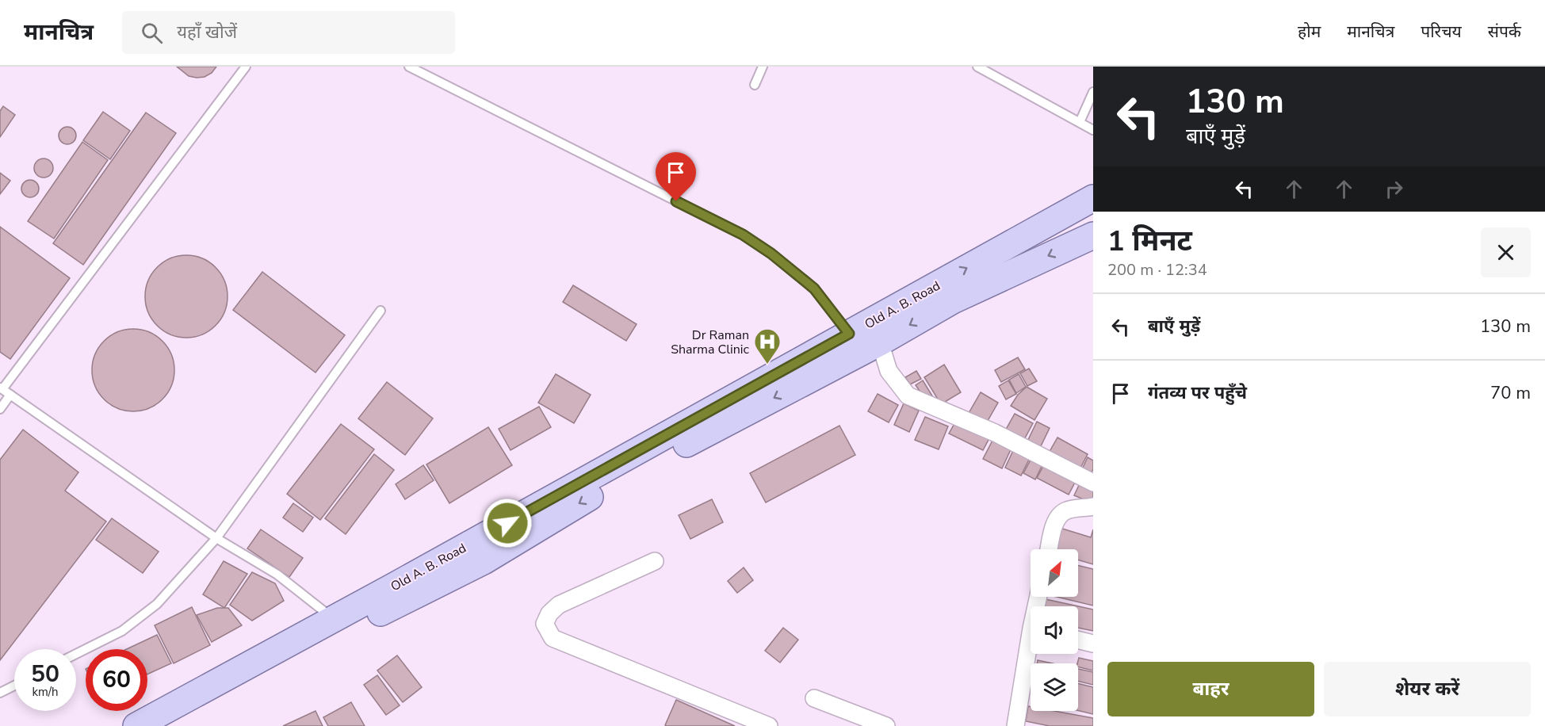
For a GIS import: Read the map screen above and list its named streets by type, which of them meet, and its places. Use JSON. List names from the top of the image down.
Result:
{
  "streets": {
    "main road": ["Old A. B. Road"]
  },
  "places": {
    "hospital": ["Dr Raman Sharma Clinic"]
  },
  "north": "top right",
  "page": {
    "header": "मानचित्र",
    "search": "यहाँ खोजें",
    "nav": [
      "होम",
      "मानचित्र",
      "परिचय",
      "संपर्क"
    ],
    "turn": ["130 m", "बाएँ मुड़ें"],
    "heading": ["1 मिनट", "200 m · 12:34"],
    "list": [
      {
        "name": "बाएँ मुड़ें",
        "value": "130 m"
      },
      {
        "name": "गंतव्य पर पहुँचे",
        "value": "70 m"
      }
    ],
    "speed": "50 km/h",
    "limit": "60",
    "buttons": ["बाहर", "शेयर करें"]
  }
}
